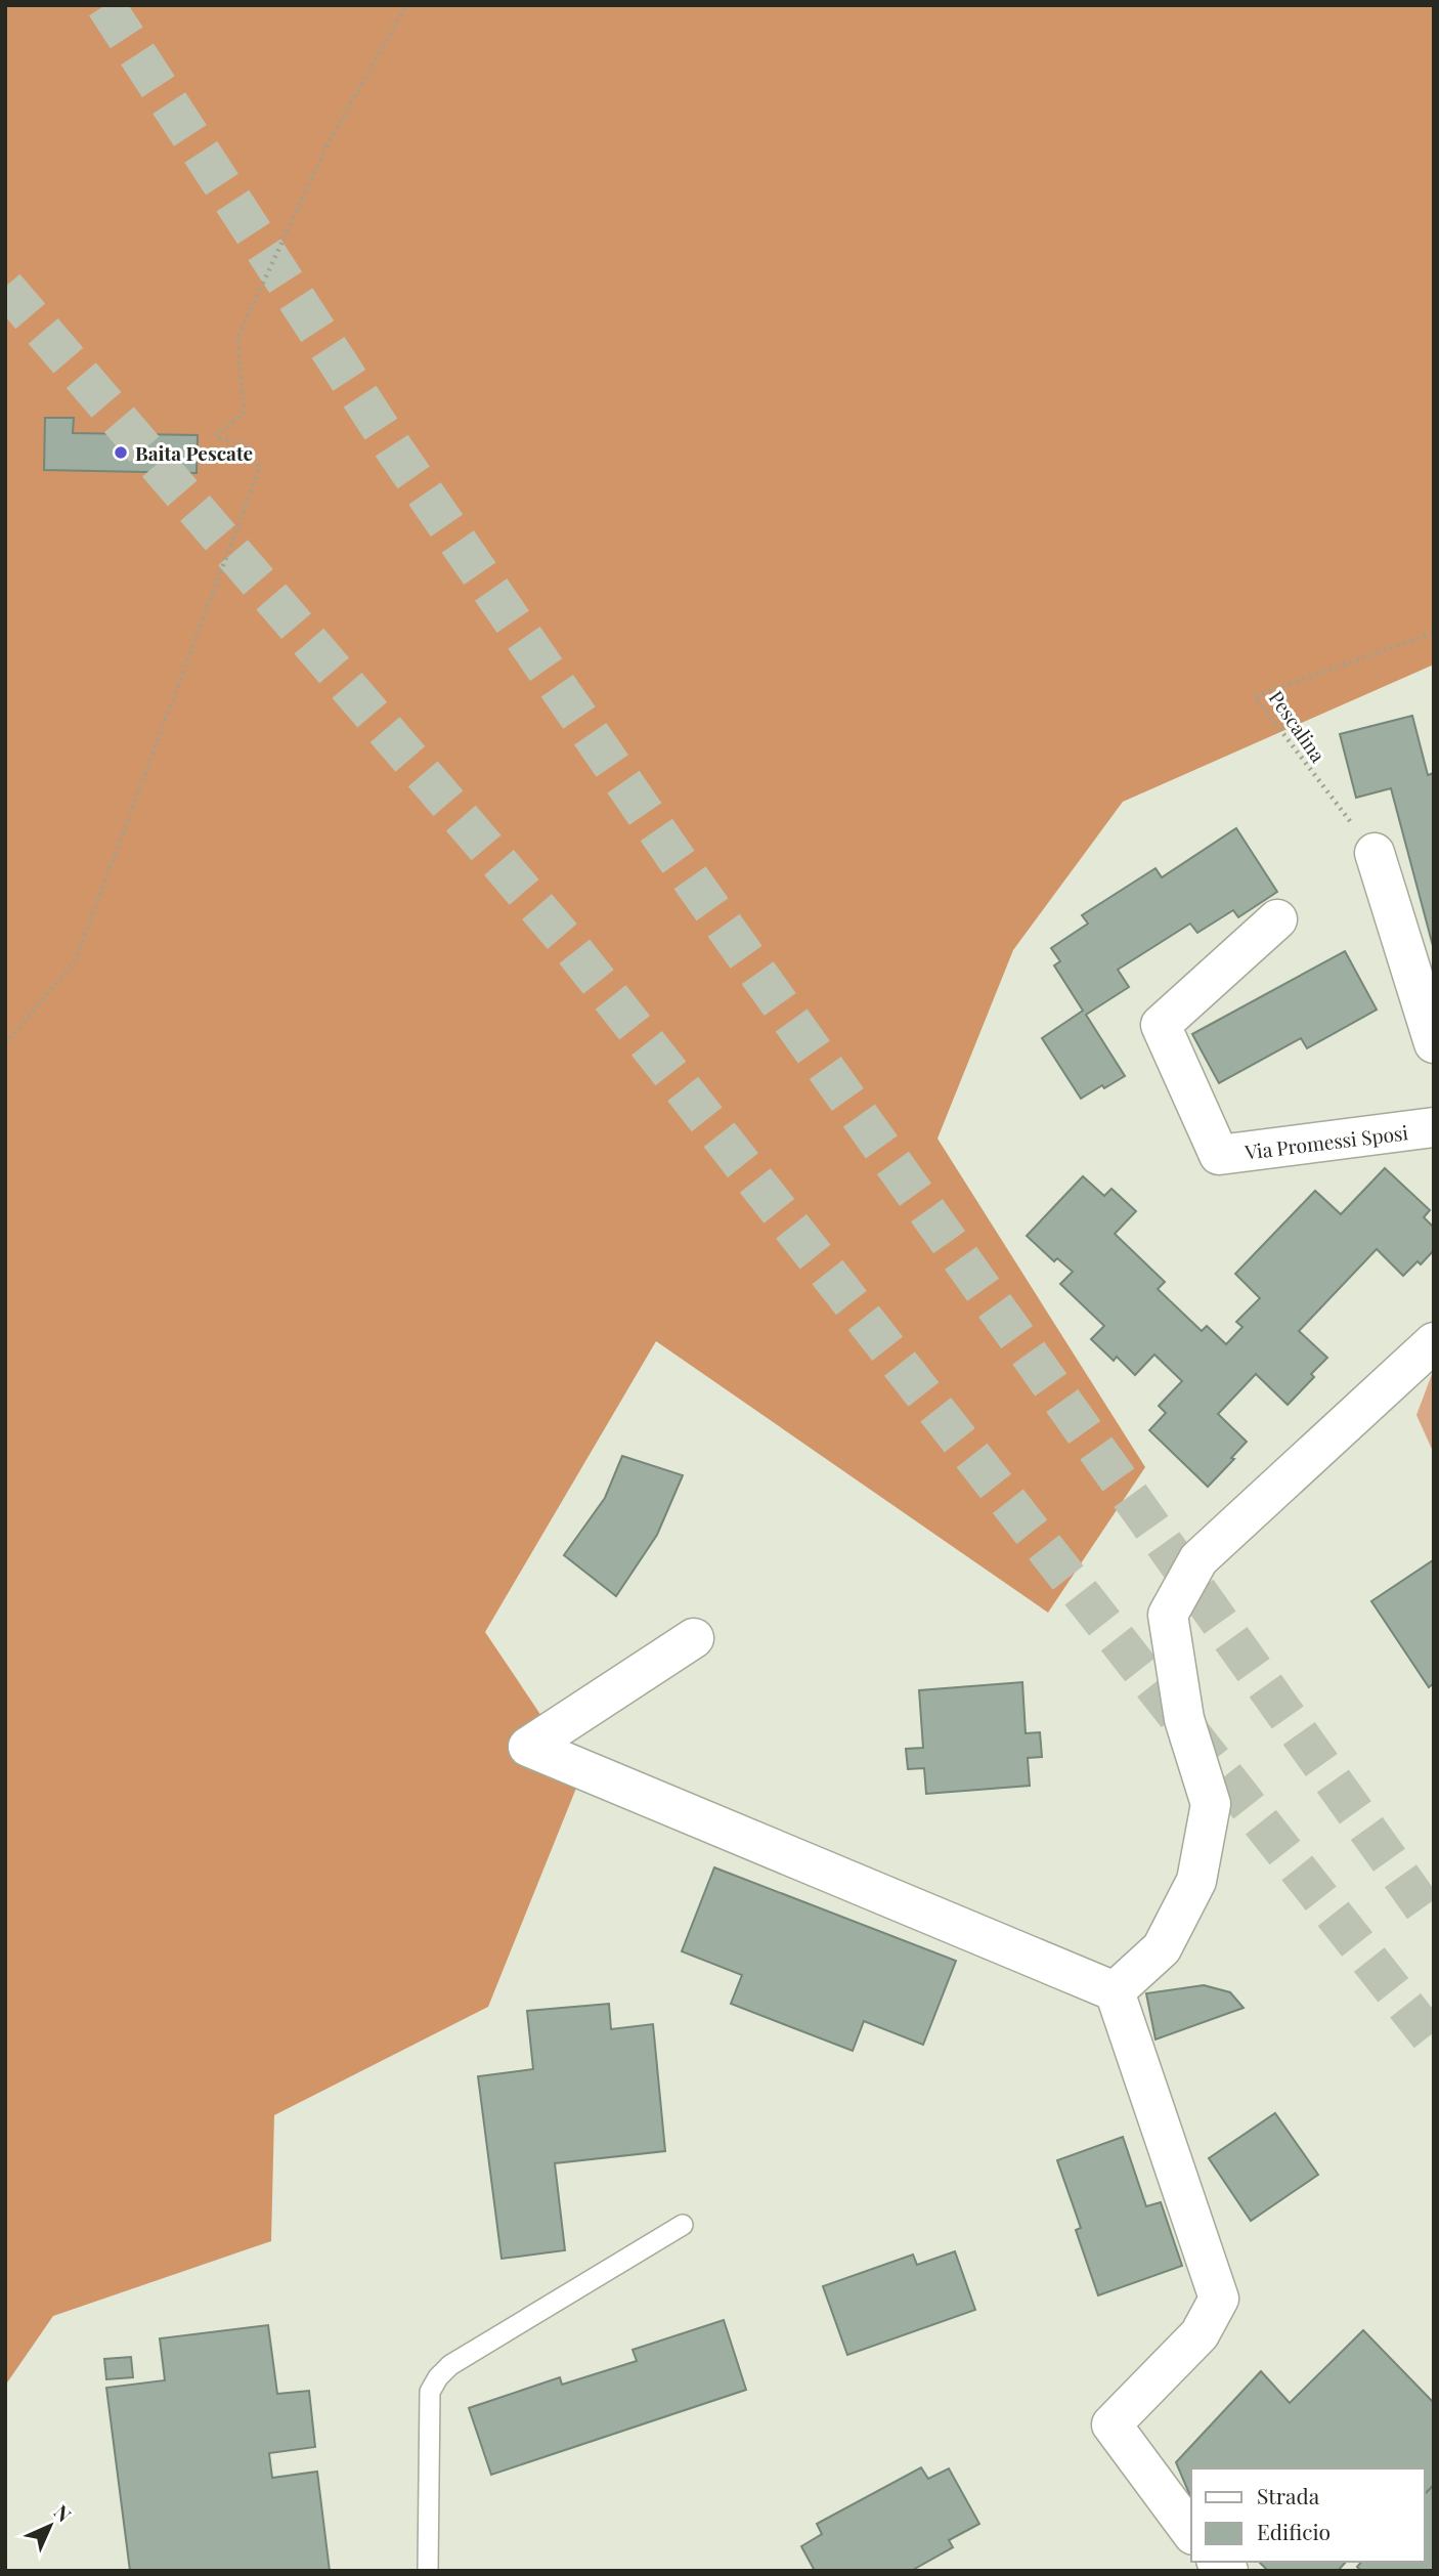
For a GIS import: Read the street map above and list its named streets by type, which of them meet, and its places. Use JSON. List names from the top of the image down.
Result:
{
  "streets": {
    "street": ["Via Promessi Sposi"],
    "path": ["Pescalina"]
  },
  "places": ["Baita Pescate"],
  "legend": ["Strada", "Edificio"],
  "north": "top right"
}
